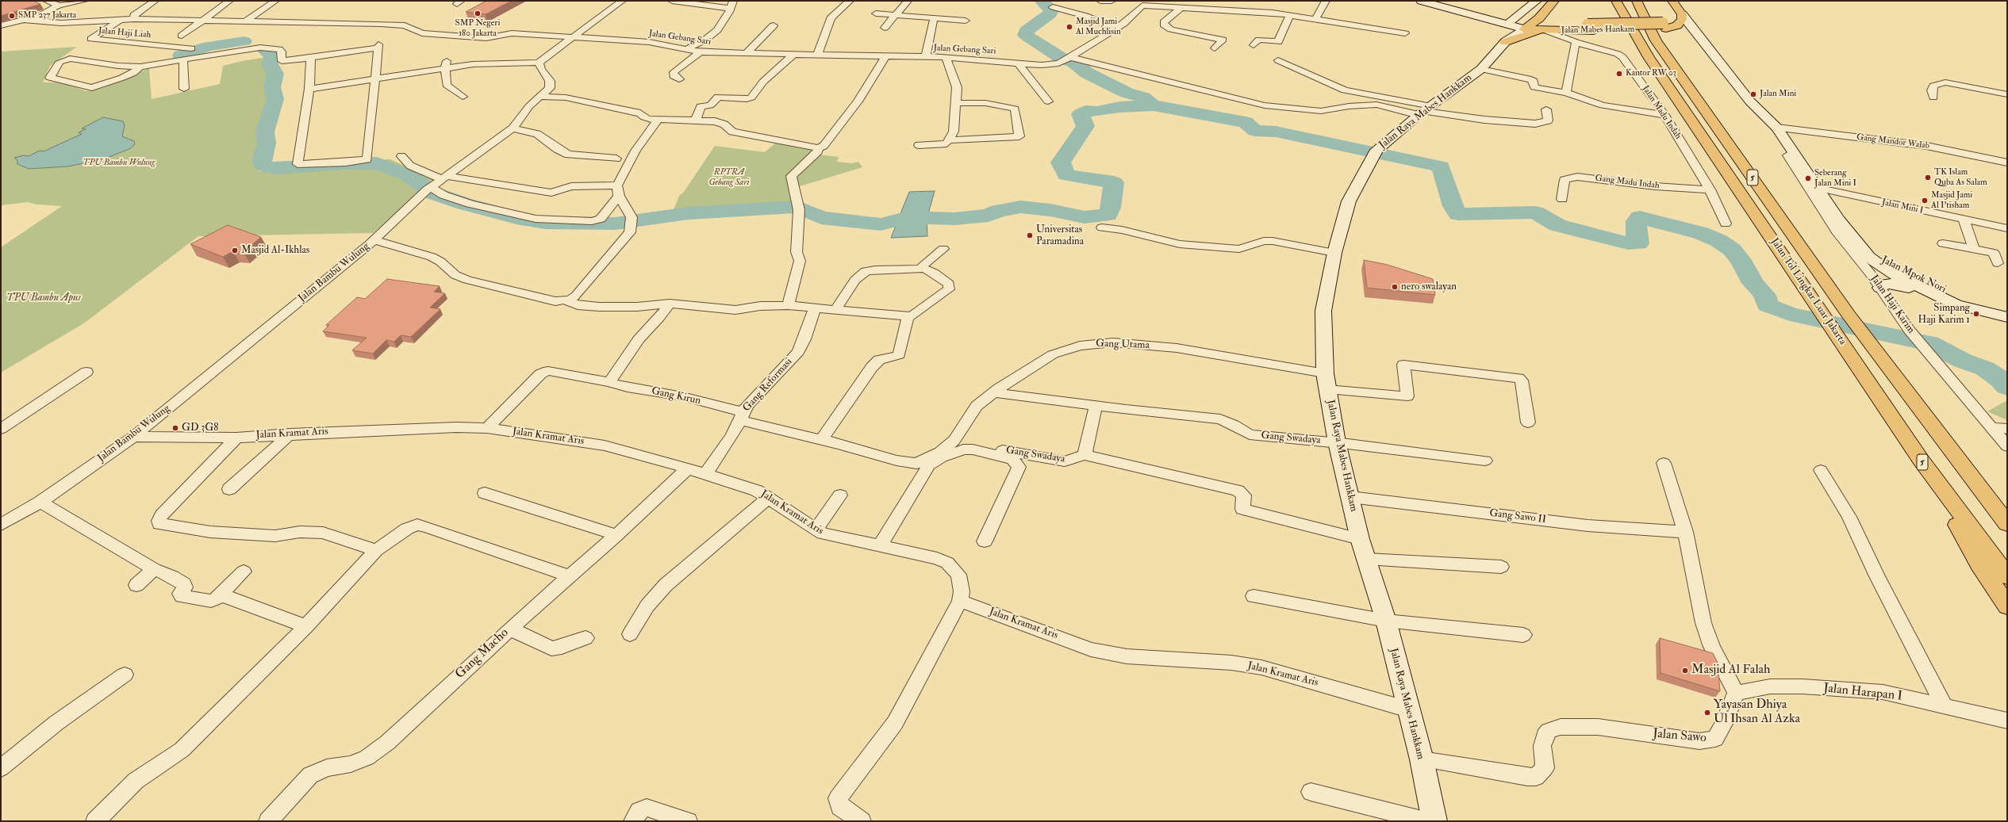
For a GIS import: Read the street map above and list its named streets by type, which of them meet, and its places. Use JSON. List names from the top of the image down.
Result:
{
  "streets": {
    "main road": [
      "Jalan Mabes Hankam",
      "Jalan Raya Mabes Hankkam",
      "5",
      "Jalan Mpok Nori",
      "Jalan Tol Lingkar Luar Jakarta"
    ],
    "street": [
      "Jalan Haji Liah",
      "Jalan Gebang Sari",
      "Jalan Madu Indah",
      "Gang Mandor Walab",
      "Gang Madu Indah",
      "Jalan Mini I",
      "Jalan Bambu Wulung",
      "Jalan Haji Karim",
      "Gang Utama",
      "Gang Reformasi",
      "Gang Kirun",
      "Jalan Kramat Aris",
      "Gang Swadaya",
      "Gang Sawo II",
      "Gang Macho",
      "Jalan Harapan I",
      "Jalan Sawo"
    ]
  },
  "crossings": [
    ["Jalan Mabes Hankam", "Jalan Madu Indah"],
    ["Jalan Haji Liah", "Jalan Gebang Sari"],
    ["Jalan Raya Mabes Hankkam", "Gang Utama"],
    ["Jalan Raya Mabes Hankkam", "Jalan Kramat Aris"],
    ["Jalan Raya Mabes Hankkam", "Gang Swadaya"],
    ["Jalan Raya Mabes Hankkam", "Gang Sawo II"],
    ["Jalan Raya Mabes Hankkam", "Jalan Sawo"],
    ["Jalan Madu Indah", "Gang Madu Indah"],
    ["Gang Mandor Walab", "Jalan Mpok Nori"],
    ["Jalan Mini I", "Jalan Mpok Nori"],
    ["Jalan Bambu Wulung", "Jalan Kramat Aris"],
    ["Jalan Mpok Nori", "Jalan Haji Karim"],
    ["Gang Utama", "Gang Kirun"],
    ["Gang Utama", "Gang Swadaya"],
    ["Gang Reformasi", "Gang Kirun"],
    ["Gang Reformasi", "Jalan Kramat Aris"],
    ["Gang Kirun", "Jalan Kramat Aris"],
    ["Jalan Kramat Aris", "Gang Macho"],
    ["Jalan Harapan I", "Jalan Sawo"]
  ],
  "parks": ["TPU Bambu Wulung", "RPTRA Gebang Sari", "TPU Bambu Apus"],
  "places": [
    "SMP Negeri 180 Jakarta",
    "SMP 237 Jakarta",
    "Masjid Jami Al Muchlisin",
    "Kantor RW 03",
    "Jalan Mini",
    "TK Islam Quba As Salam",
    "Seberang Jalan Mini I",
    "Masjid Jami Al I'tisham",
    "Universitas Paramadina",
    "Masjid Al-Ikhlas",
    "nero swalayan",
    "Simpang Haji Karim 1",
    "GD 3G8",
    "Masjid Al Falah",
    "Yayasan Dhiya Ul Ihsan Al Azka"
  ]
}
